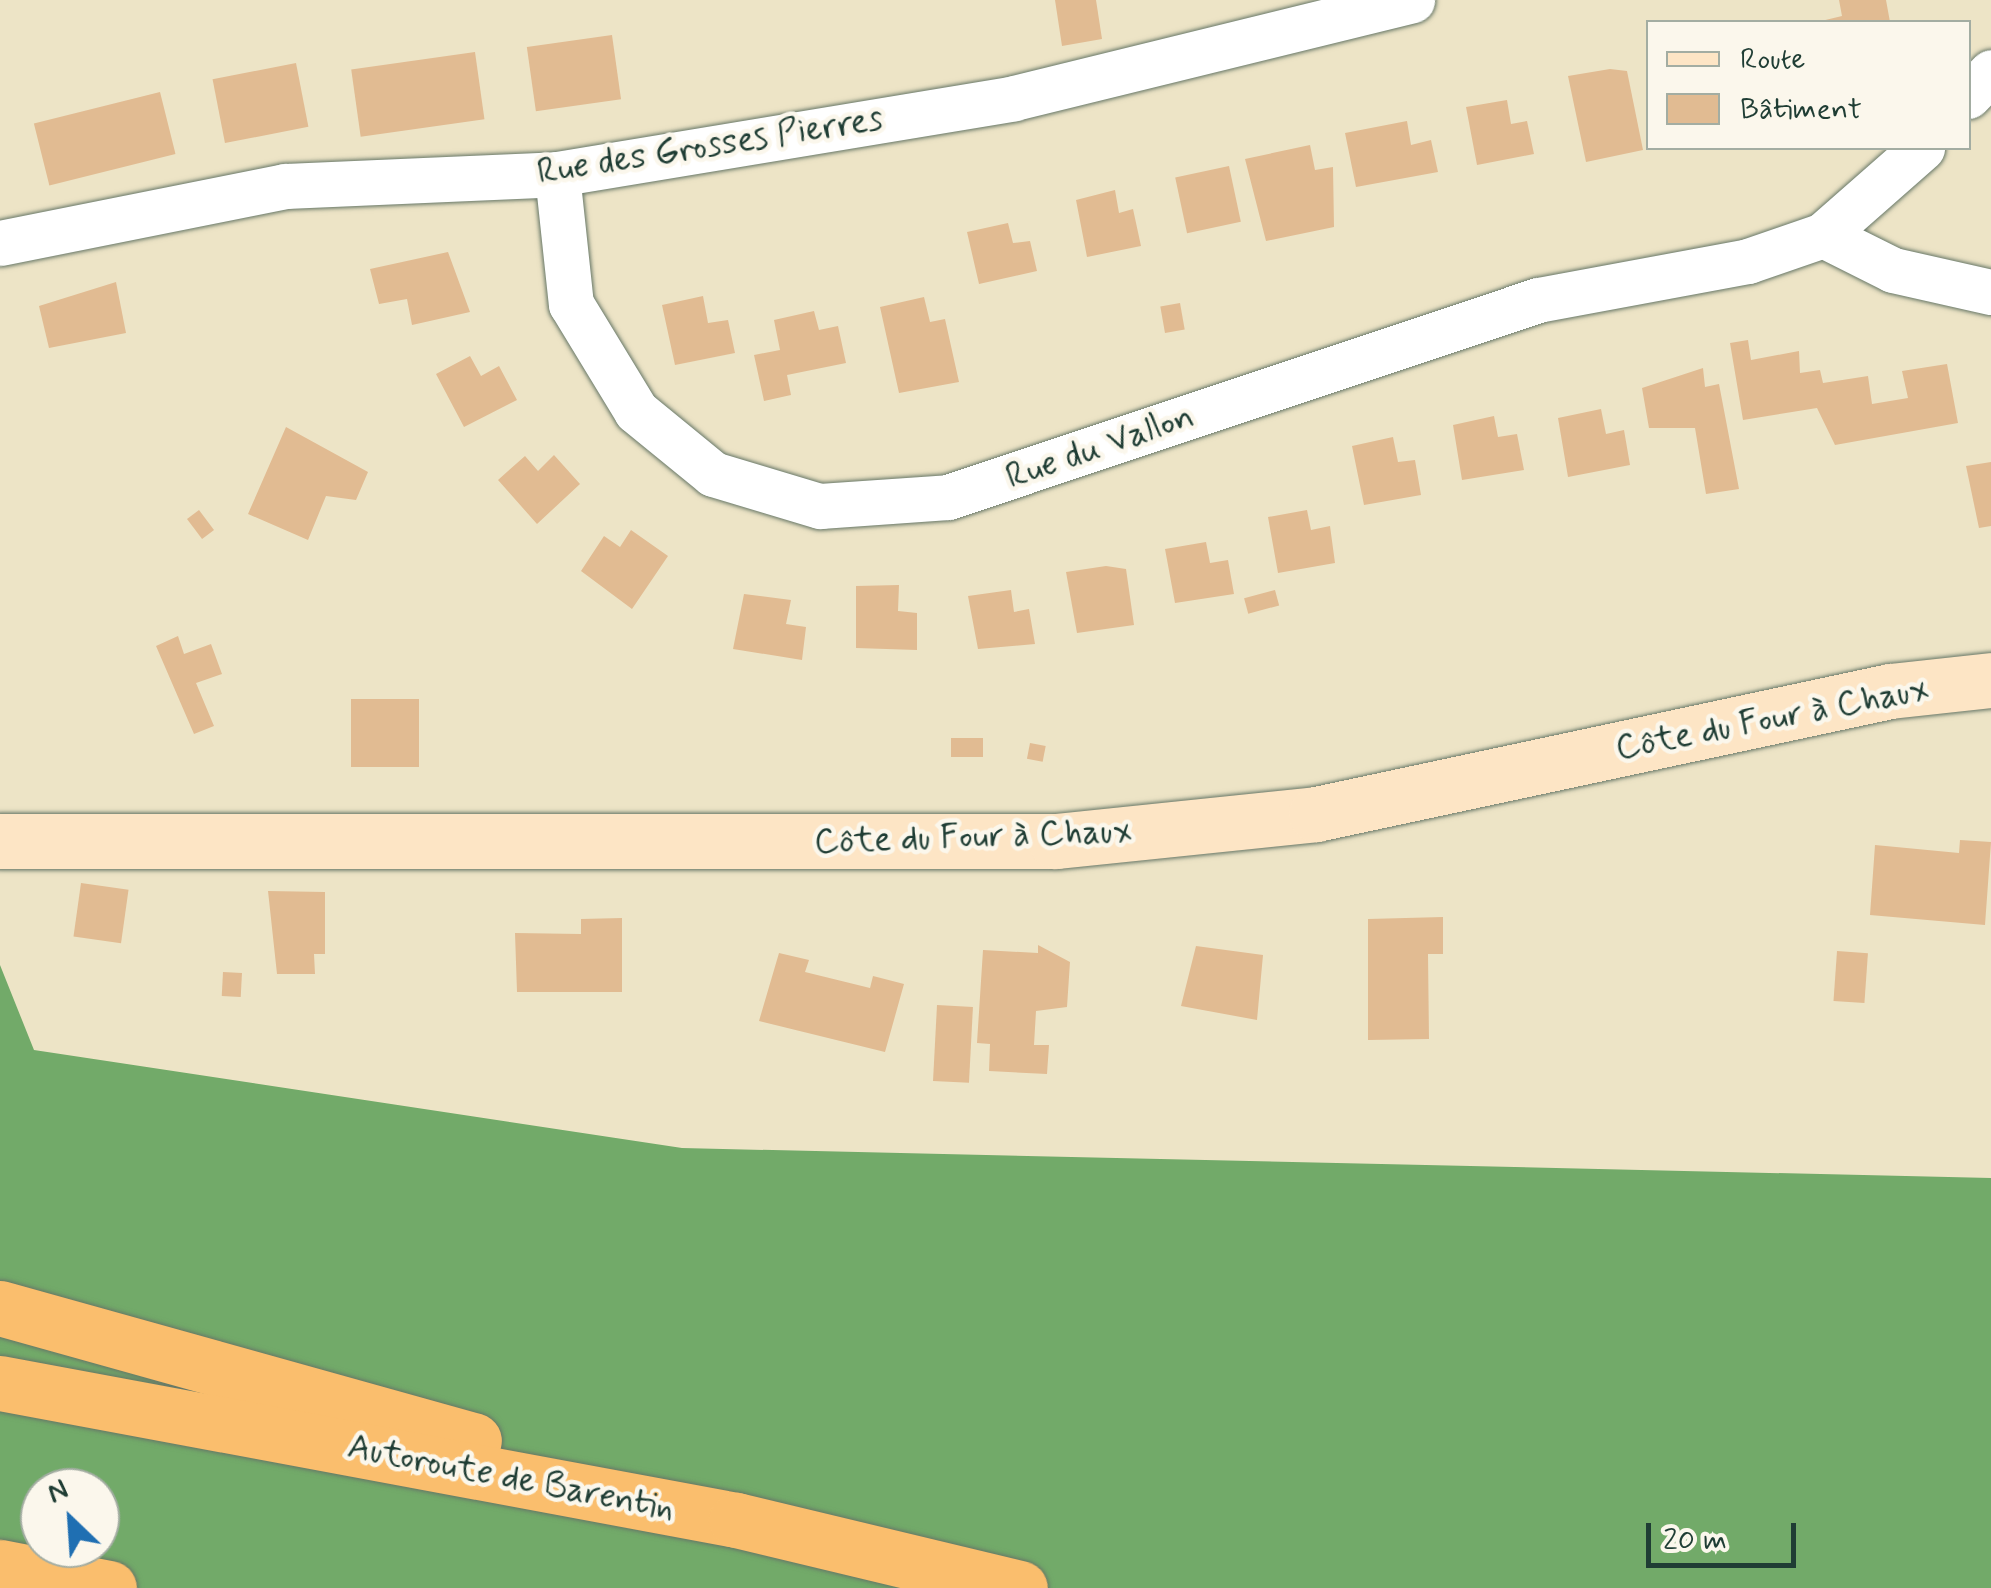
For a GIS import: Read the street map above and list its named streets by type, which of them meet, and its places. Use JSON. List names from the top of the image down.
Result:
{
  "streets": {
    "highway": ["Autoroute de Barentin"],
    "street": ["Rue des Grosses Pierres", "Rue du Vallon", "Côte du Four à Chaux"]
  },
  "crossings": [
    ["Rue des Grosses Pierres", "Rue du Vallon"]
  ],
  "legend": ["Route", "Bâtiment"],
  "scale_bar": "20 m",
  "north": "top left"
}
